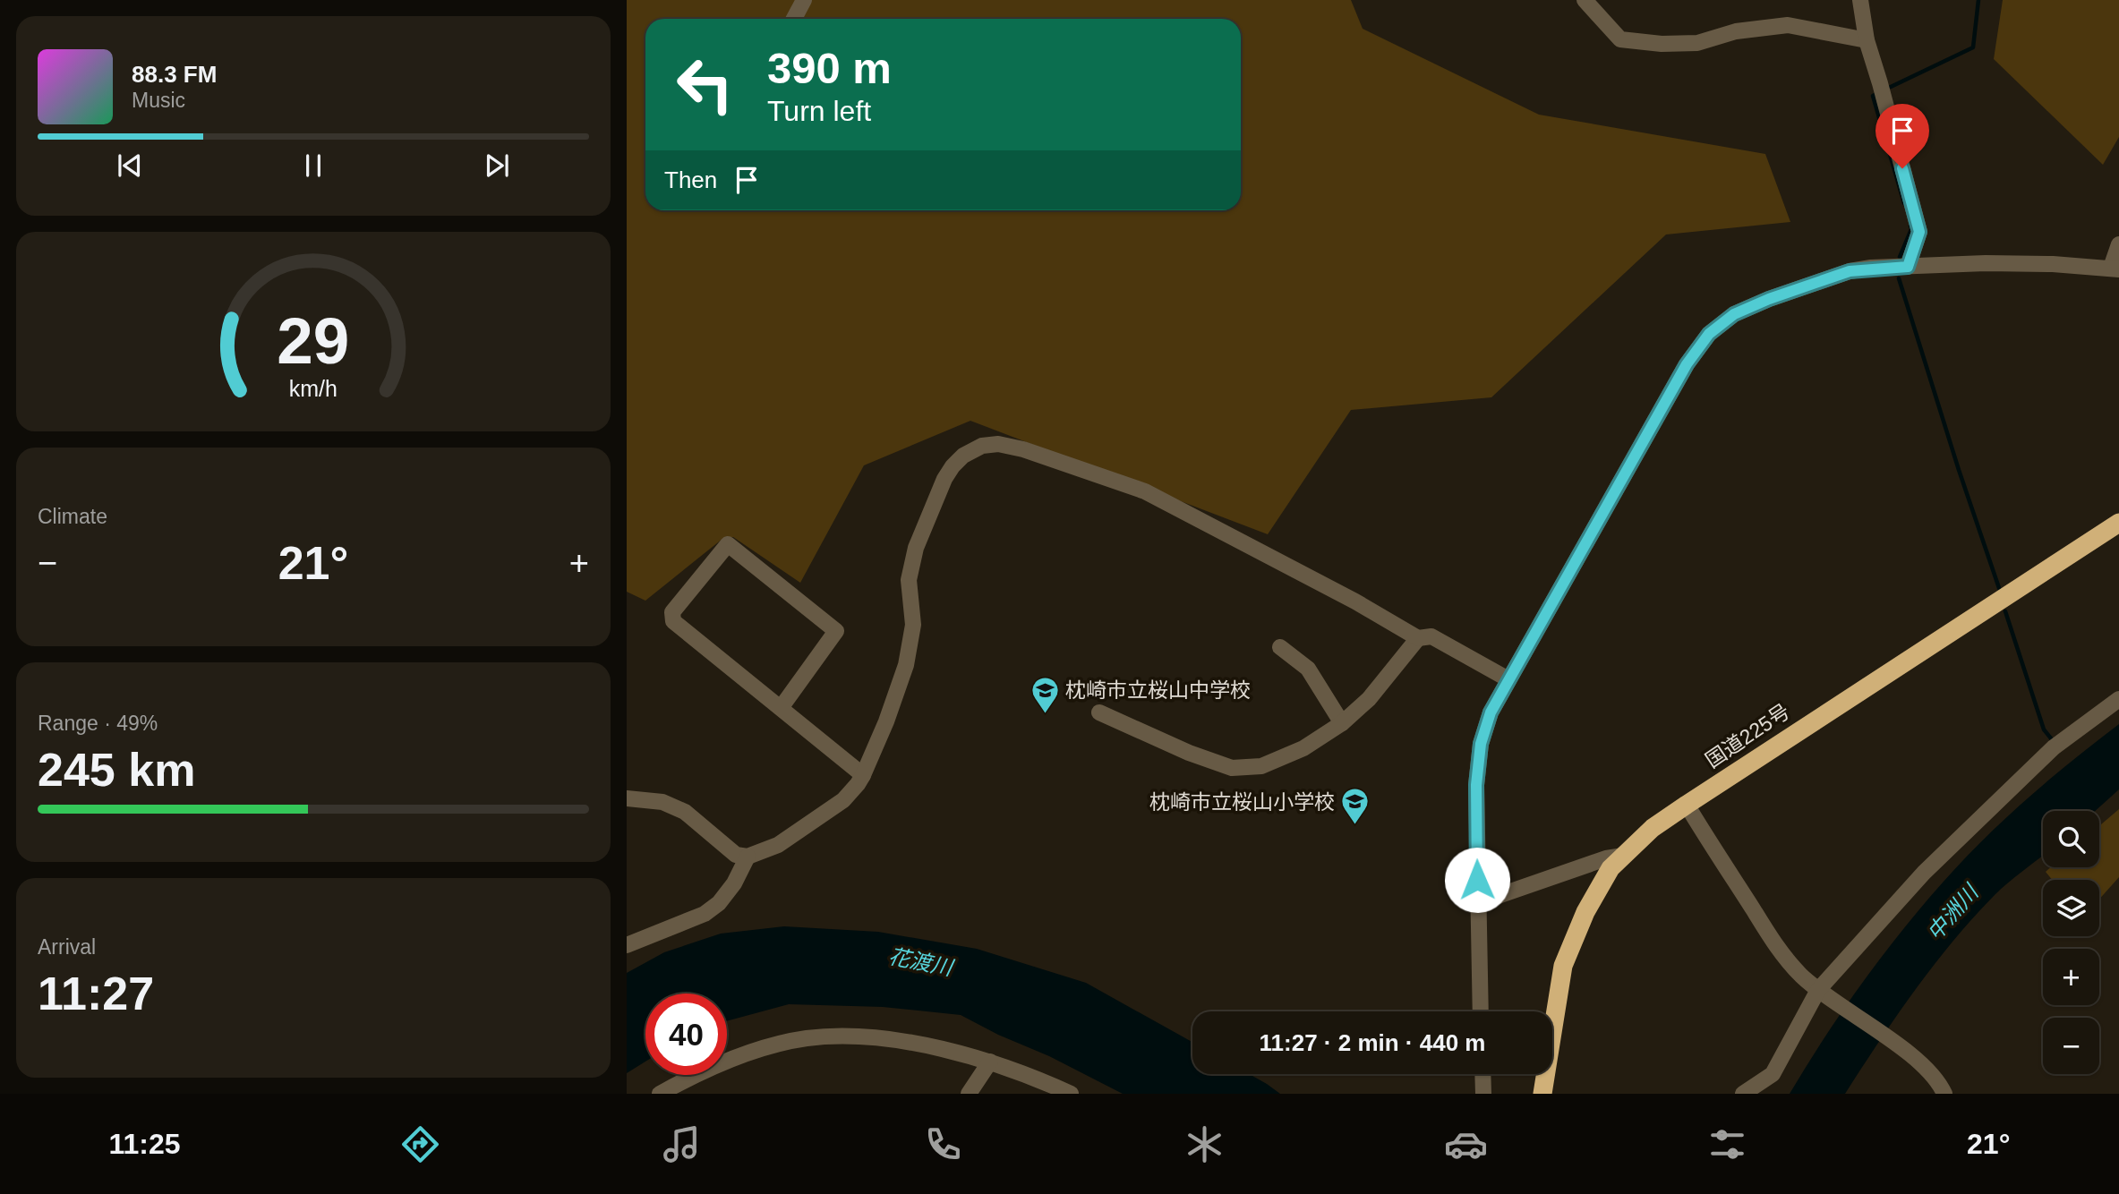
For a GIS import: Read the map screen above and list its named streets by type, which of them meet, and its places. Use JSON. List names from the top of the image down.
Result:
{
  "streets": {
    "highway": ["国道225号"]
  },
  "water": ["中洲川", "花渡川"],
  "places": {
    "school or university": ["枕崎市立桜山中学校", "枕崎市立桜山小学校"]
  },
  "page": {
    "turn": ["390 m", "Turn left"],
    "song": ["88.3 FM", "Music"],
    "then": "Then",
    "tile": [
      "Climate",
      ["Range · 49%", "245 km"],
      ["Arrival", "11:27"]
    ],
    "heat": ["−", "21°", "+"],
    "map_buttons": ["+", "−"],
    "limit": "40",
    "trip": "11:27 · 2 min · 440 m",
    "tabs": ["11:25", "21°"],
    "gauge": ["29", "km/h"]
  }
}
